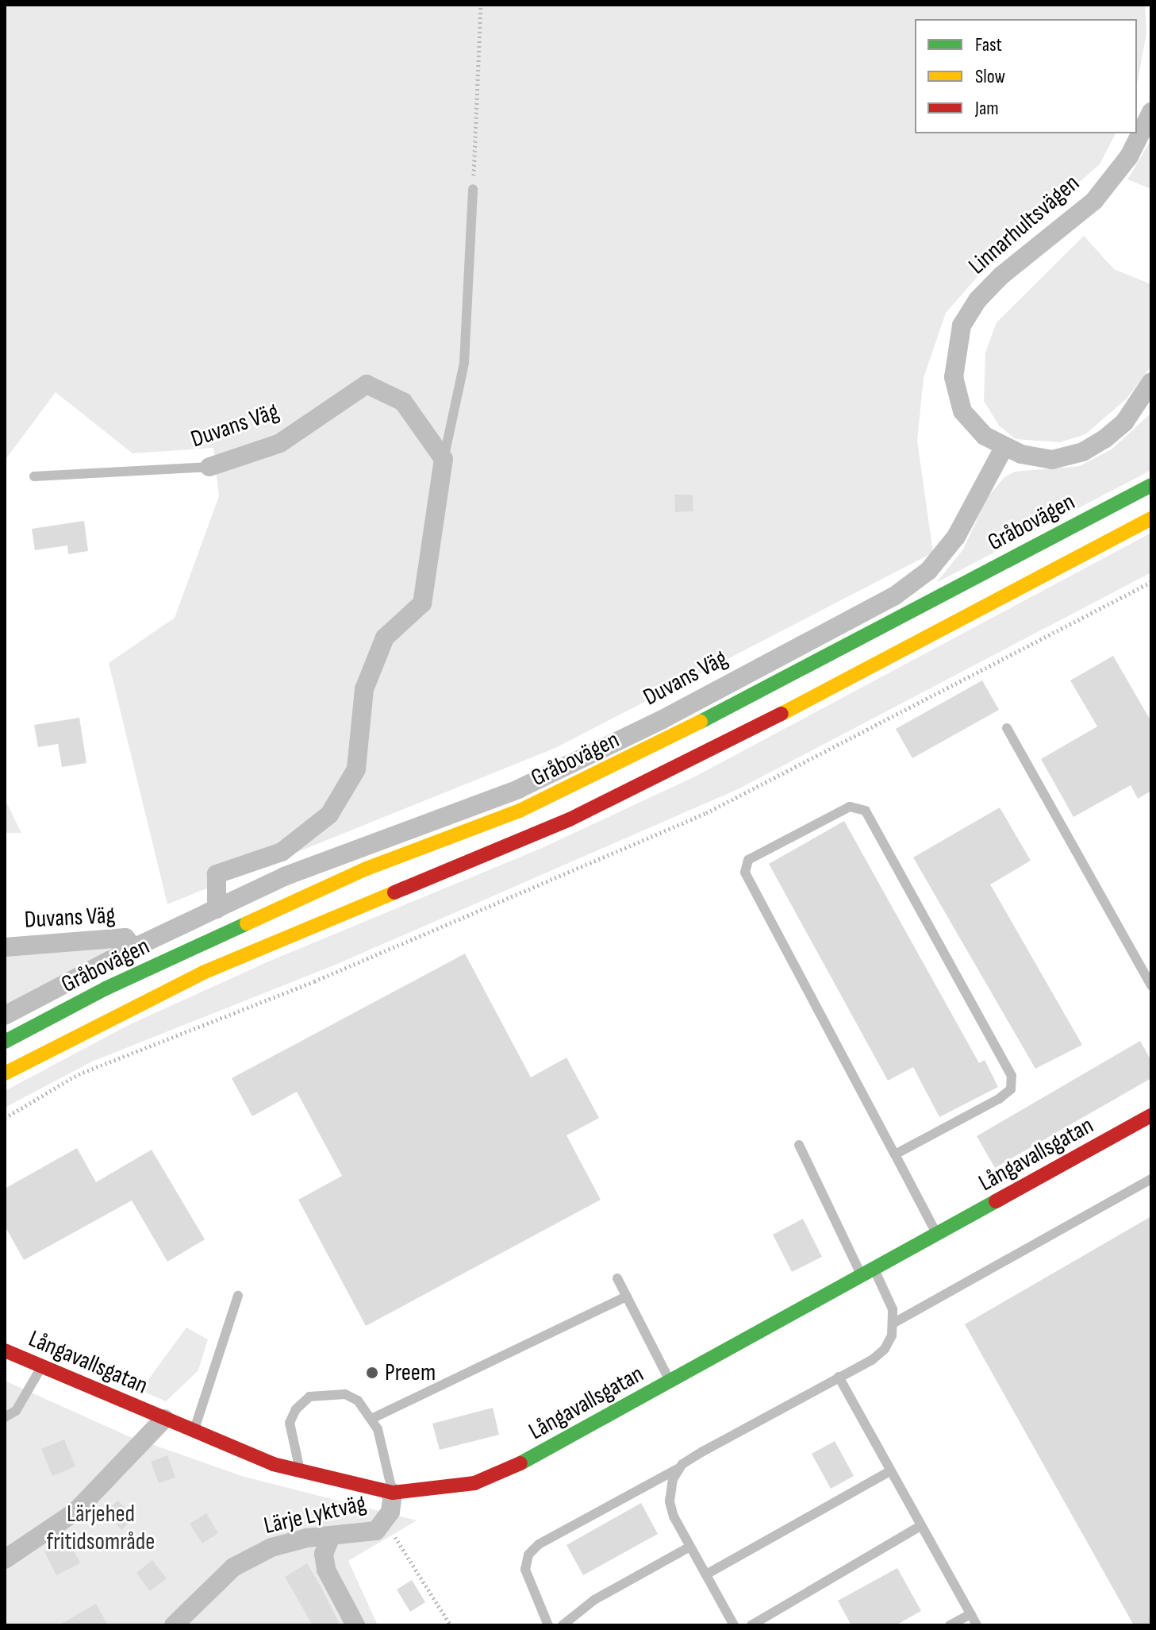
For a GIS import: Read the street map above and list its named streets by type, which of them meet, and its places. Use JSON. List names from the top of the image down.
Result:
{
  "streets": {
    "main road": ["Gråbovägen", "Långavallsgatan"],
    "street": ["Linnarhultsvägen", "Duvans Väg", "Lärje Lyktväg"]
  },
  "crossings": [
    ["Linnarhultsvägen", "Duvans Väg"],
    ["Långavallsgatan", "Lärje Lyktväg"]
  ],
  "parks": ["Lärjehed fritidsområde"],
  "places": ["Preem"],
  "legend": ["Fast", "Slow", "Jam"]
}
